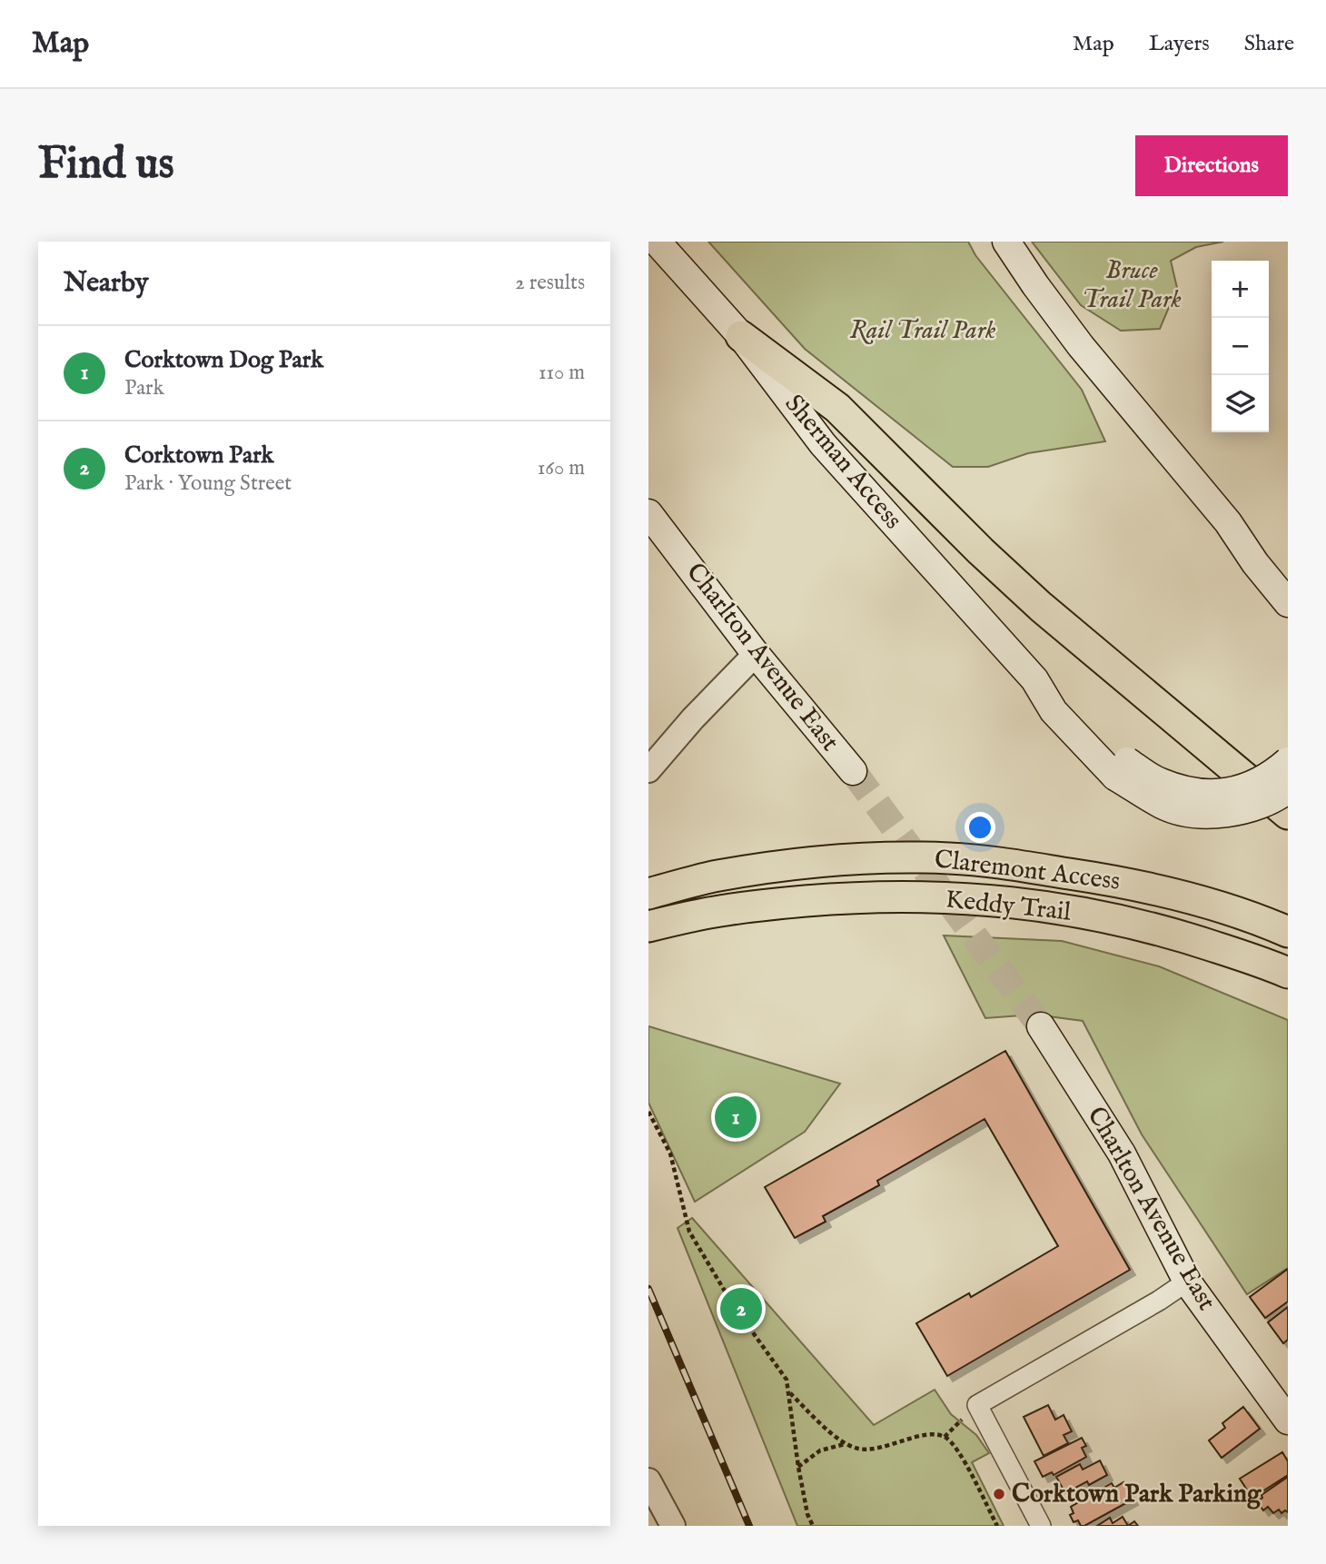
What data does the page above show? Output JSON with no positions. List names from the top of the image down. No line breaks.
{"streets":{"main road":["Sherman Access","Charlton Avenue East","Claremont Access"]},"parks":["Bruce Trail Park","Rail Trail Park"],"places":["Corktown Park Parking"],"page":{"header":"Map","nav":["Map","Layers","Share"],"buttons":"Directions","title":"Find us","heading":["Nearby","2 results"],"map_buttons":["+","−"],"list":[{"mark":"1","name":"Corktown Dog Park","note":"Park","value":"110 m"},{"mark":"2","name":"Corktown Park","note":"Park · Young Street","value":"160 m"}],"pins":["1","2"]}}
